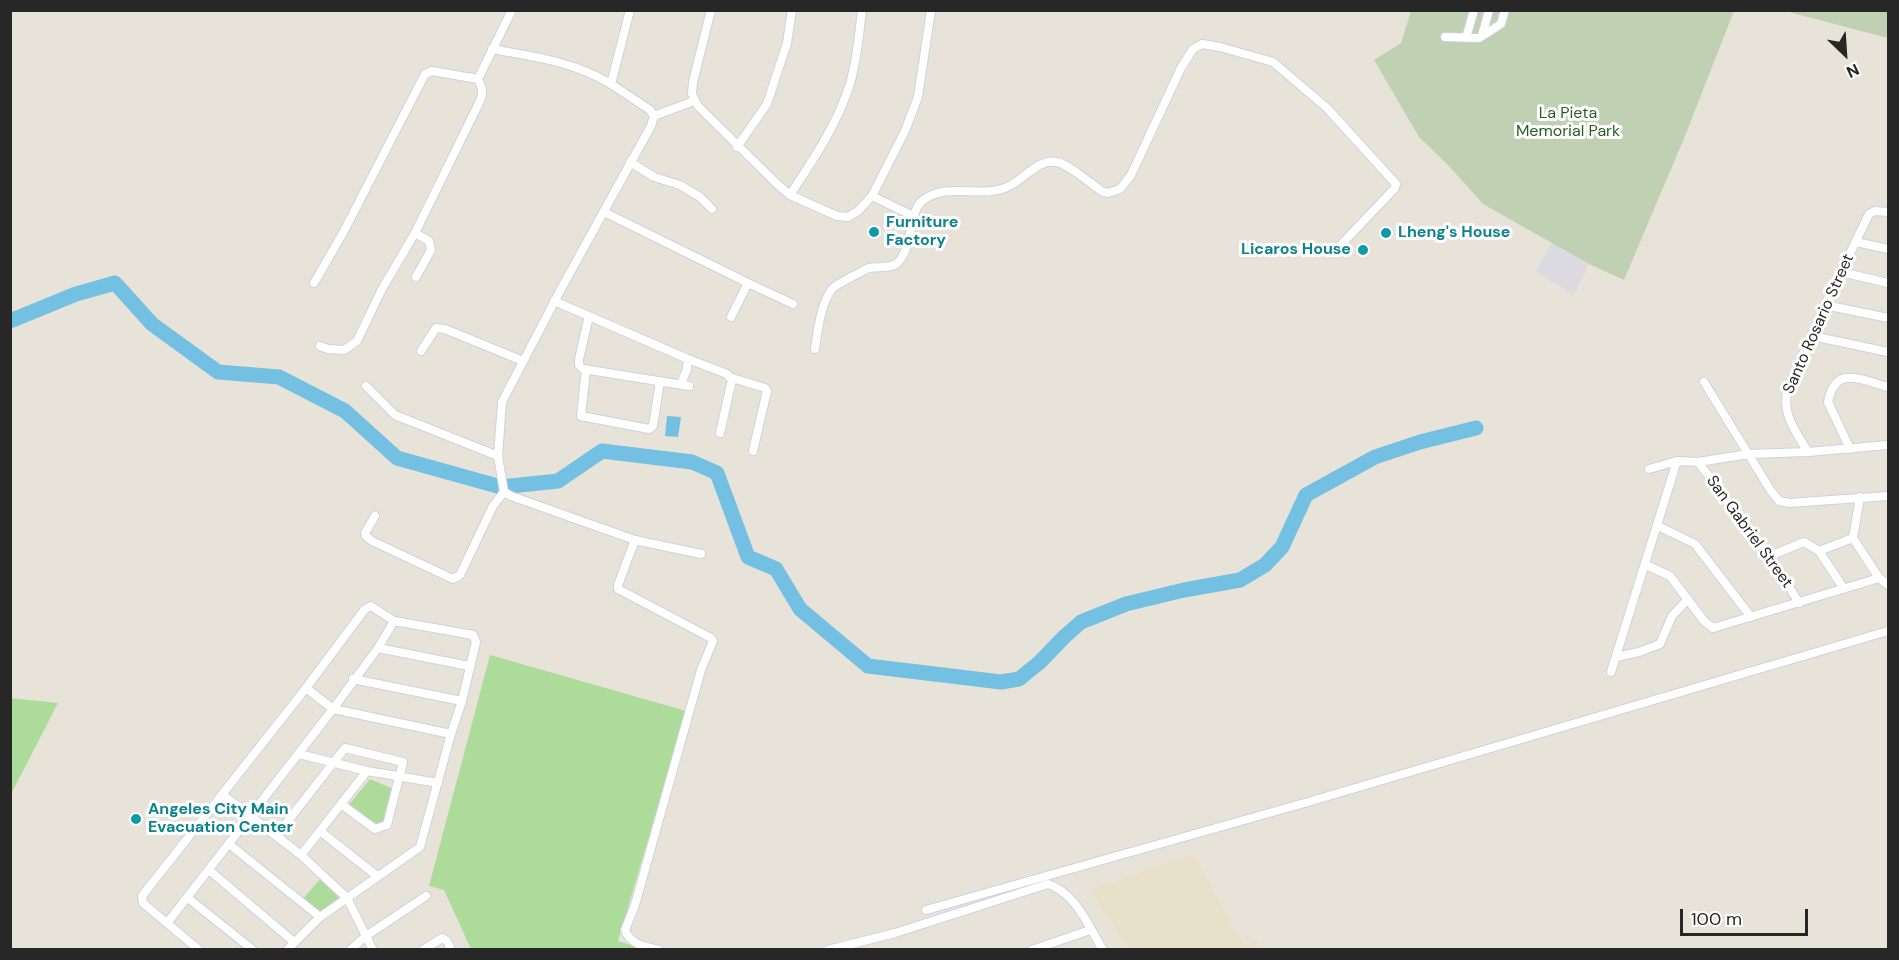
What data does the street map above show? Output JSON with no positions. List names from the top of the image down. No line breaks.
{"streets":{"street":["Santo Rosario Street","San Gabriel Street"]},"parks":["La Pieta Memorial Park"],"places":["Furniture Factory","Lheng's House","Licaros House","Angeles City Main Evacuation Center"],"scale_bar":"100 m","north":"bottom right"}
